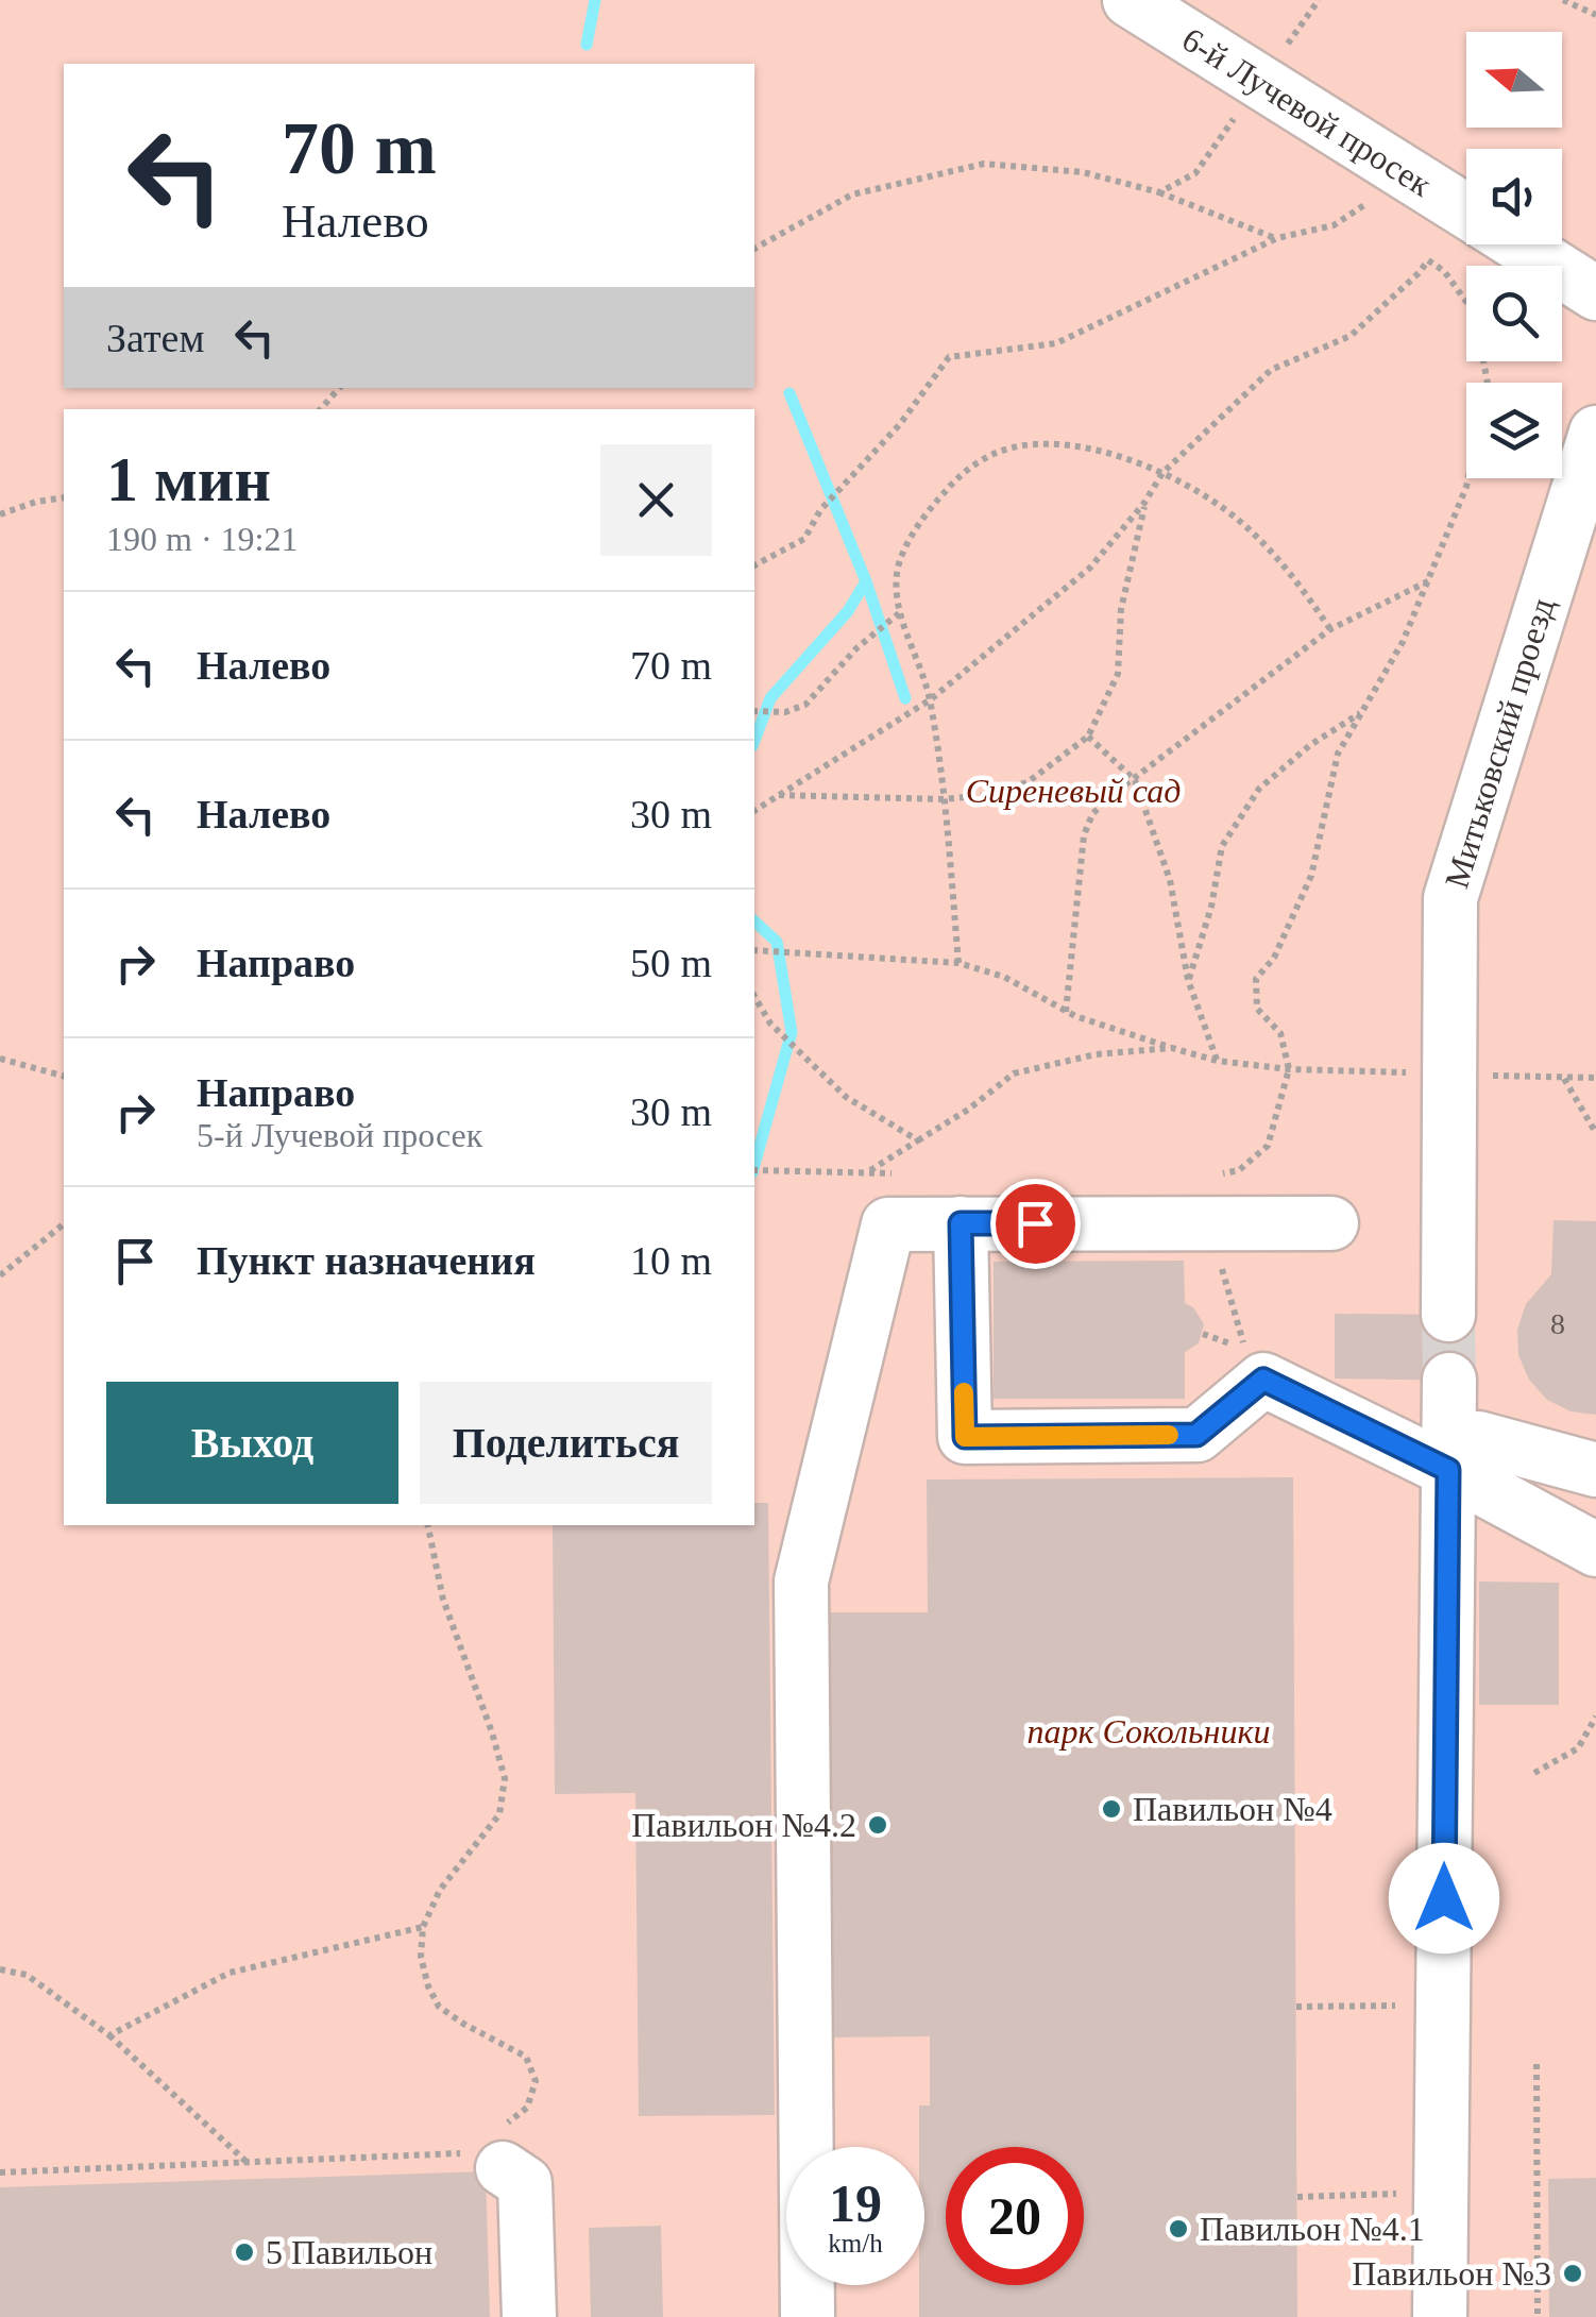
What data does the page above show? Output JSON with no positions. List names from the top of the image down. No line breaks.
{"streets":{"street":["6-й Лучевой просек","Митьковский проезд"]},"parks":["Сиреневый сад","парк Сокольники"],"places":["Павильон №4","Павильон №4.2","Павильон №4.1","5 Павильон","Павильон №3"],"house_numbers":["8"],"north":"left","page":{"turn":["70 m","Налево"],"then":"Затем","heading":["1 мин","190 m · 19:21"],"list":[{"name":"Налево","value":"70 m"},{"name":"Налево","value":"30 m"},{"name":"Направо","value":"50 m"},{"name":"Направо","note":"5-й Лучевой просек","value":"30 m"},{"name":"Пункт назначения","value":"10 m"}],"buttons":["Выход","Поделиться"],"speed":"19 km/h","limit":"20"}}
